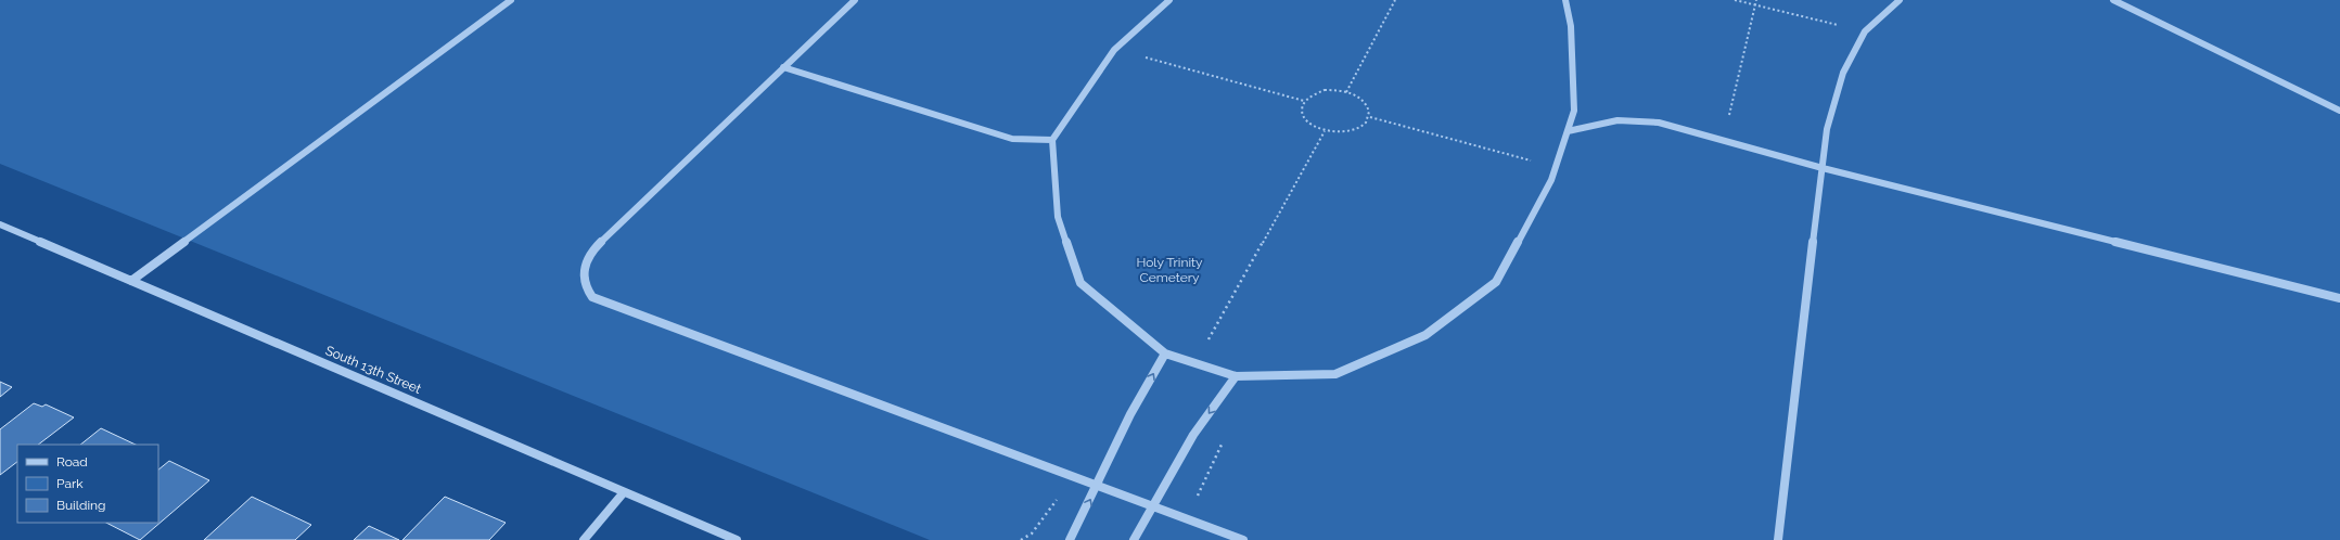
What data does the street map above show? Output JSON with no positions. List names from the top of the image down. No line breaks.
{"streets":{"street":["South 13th Street"]},"parks":["Holy Trinity Cemetery"],"legend":["Road","Park","Building"]}
